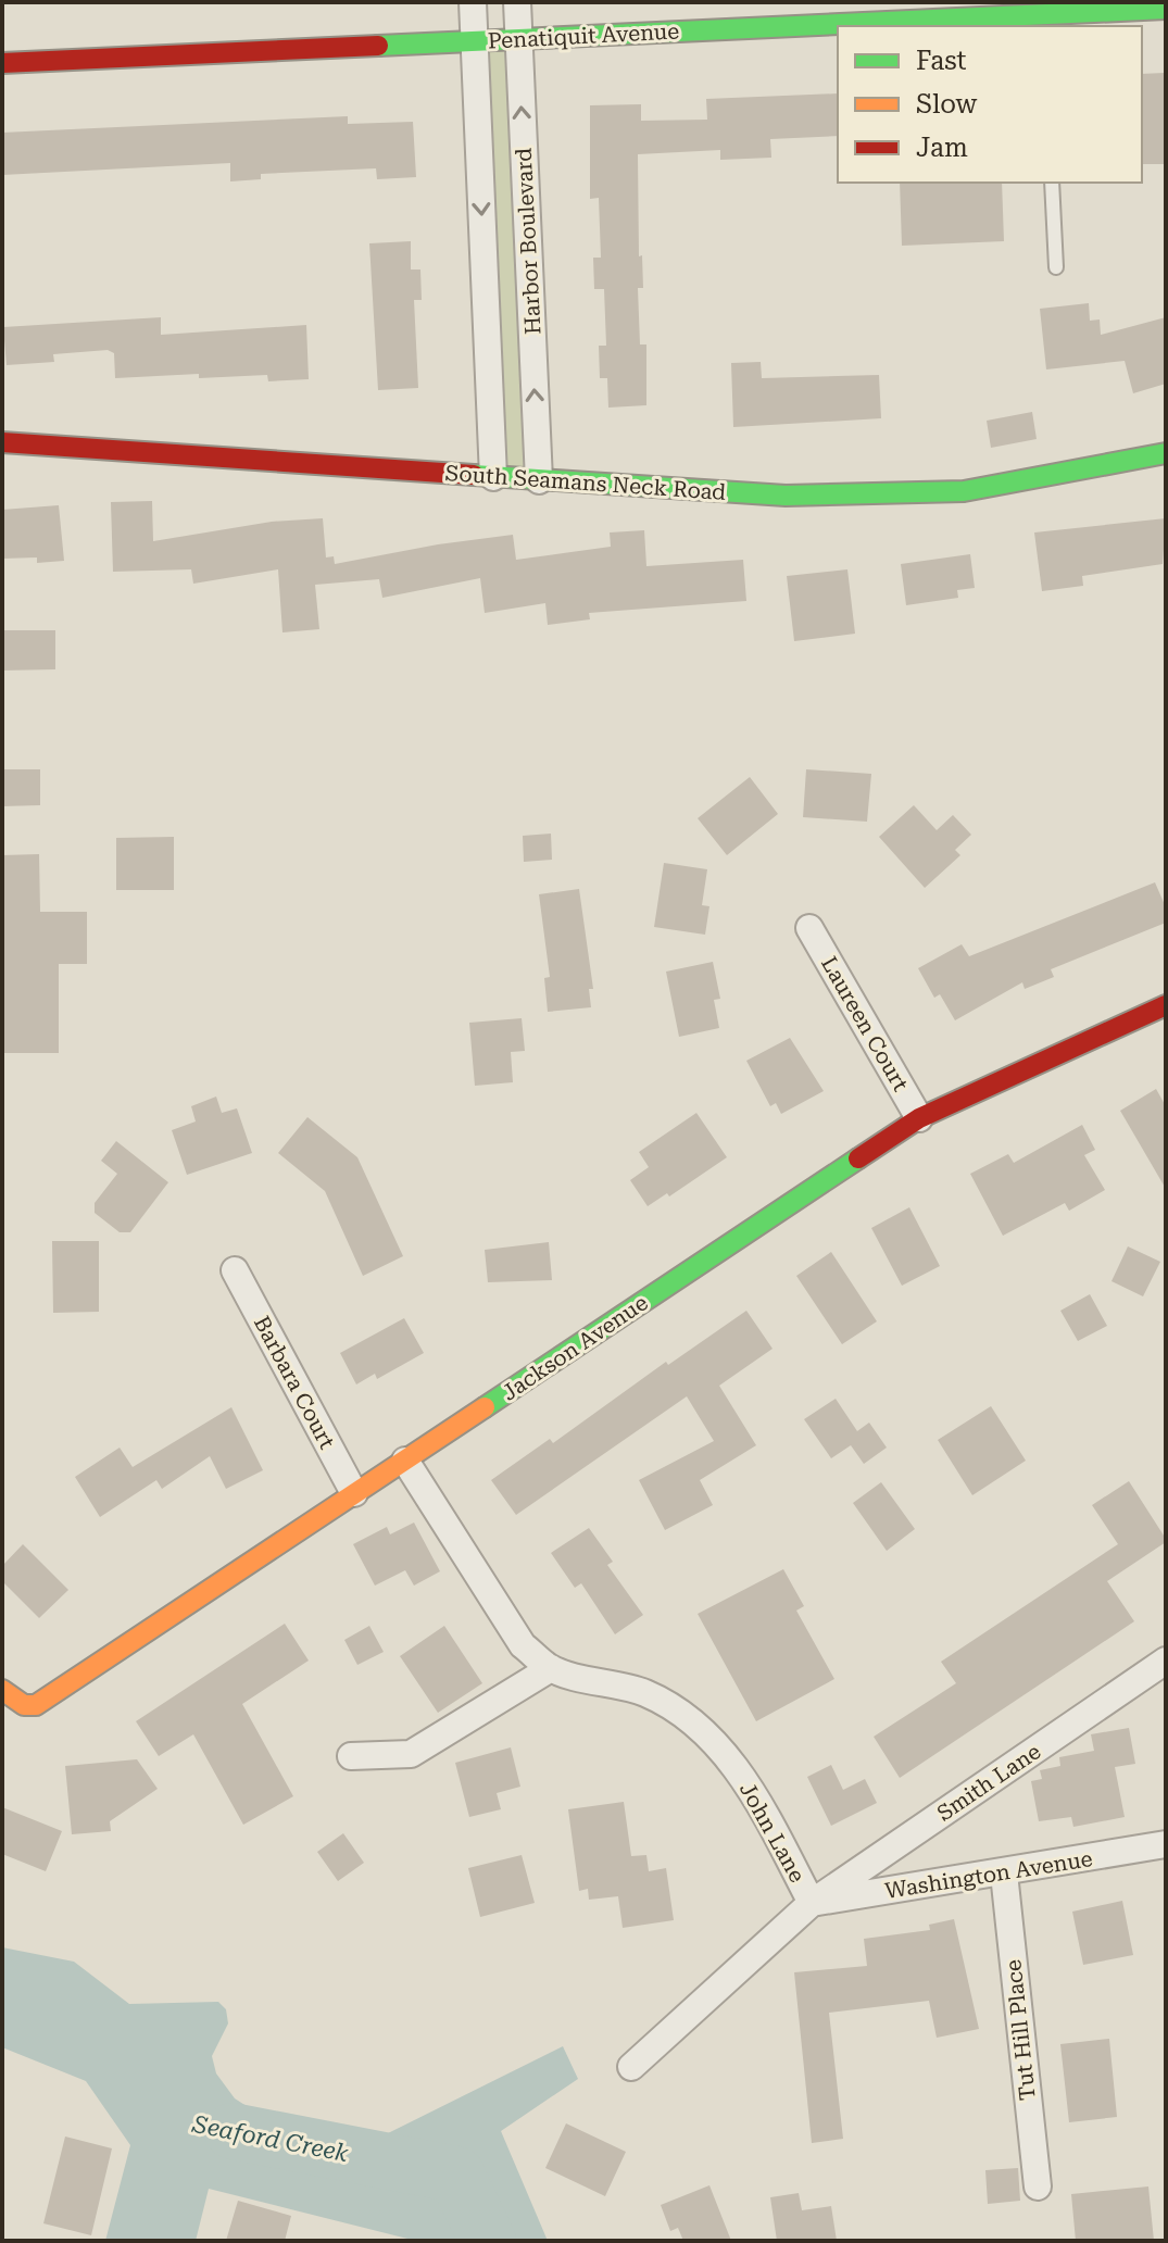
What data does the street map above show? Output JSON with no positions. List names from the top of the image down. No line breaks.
{"streets":{"street":["Penatiquit Avenue","Harbor Boulevard","South Seamans Neck Road","Laureen Court","Jackson Avenue","Barbara Court","Smith Lane","John Lane","Washington Avenue","Tut Hill Place"]},"crossings":[["Penatiquit Avenue","Harbor Boulevard"],["Harbor Boulevard","South Seamans Neck Road"],["Laureen Court","Jackson Avenue"],["Jackson Avenue","Barbara Court"],["Jackson Avenue","John Lane"],["Smith Lane","John Lane"],["Smith Lane","Washington Avenue"],["John Lane","Washington Avenue"],["Washington Avenue","Tut Hill Place"]],"water":["Seaford Creek"],"legend":["Fast","Slow","Jam"]}
